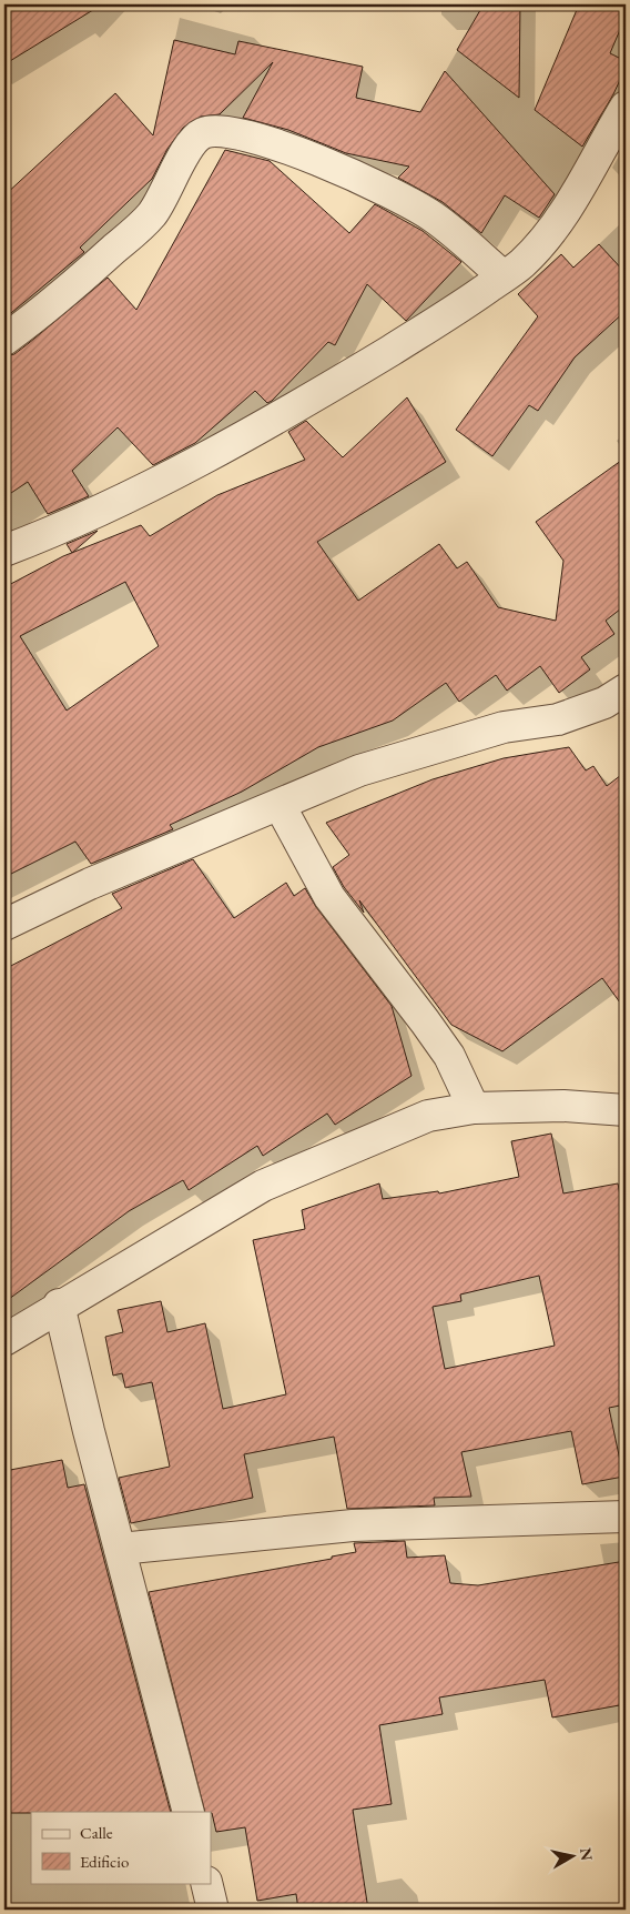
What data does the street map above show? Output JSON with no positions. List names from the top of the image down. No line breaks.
{"legend":["Calle","Edificio"],"north":"right"}
